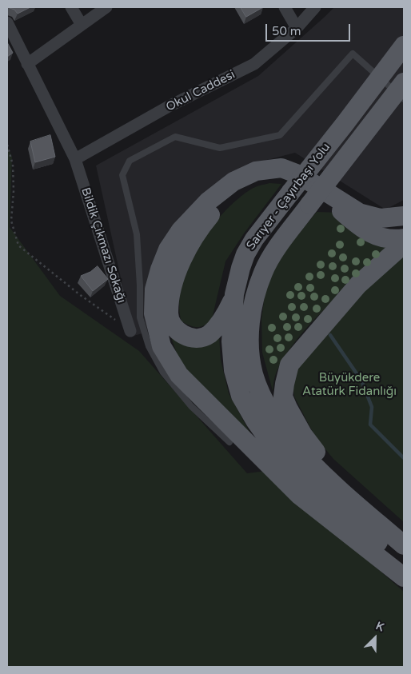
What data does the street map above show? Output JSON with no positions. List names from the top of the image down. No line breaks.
{"streets":{"main road":["Sarıyer - Çayırbaşı Yolu"],"street":["Okul Caddesi","Bildik Çıkmazı Sokağı"]},"crossings":[["Okul Caddesi","Bildik Çıkmazı Sokağı"]],"parks":["Büyükdere Atatürk Fidanlığı"],"scale_bar":"50 m","north":"top right"}
